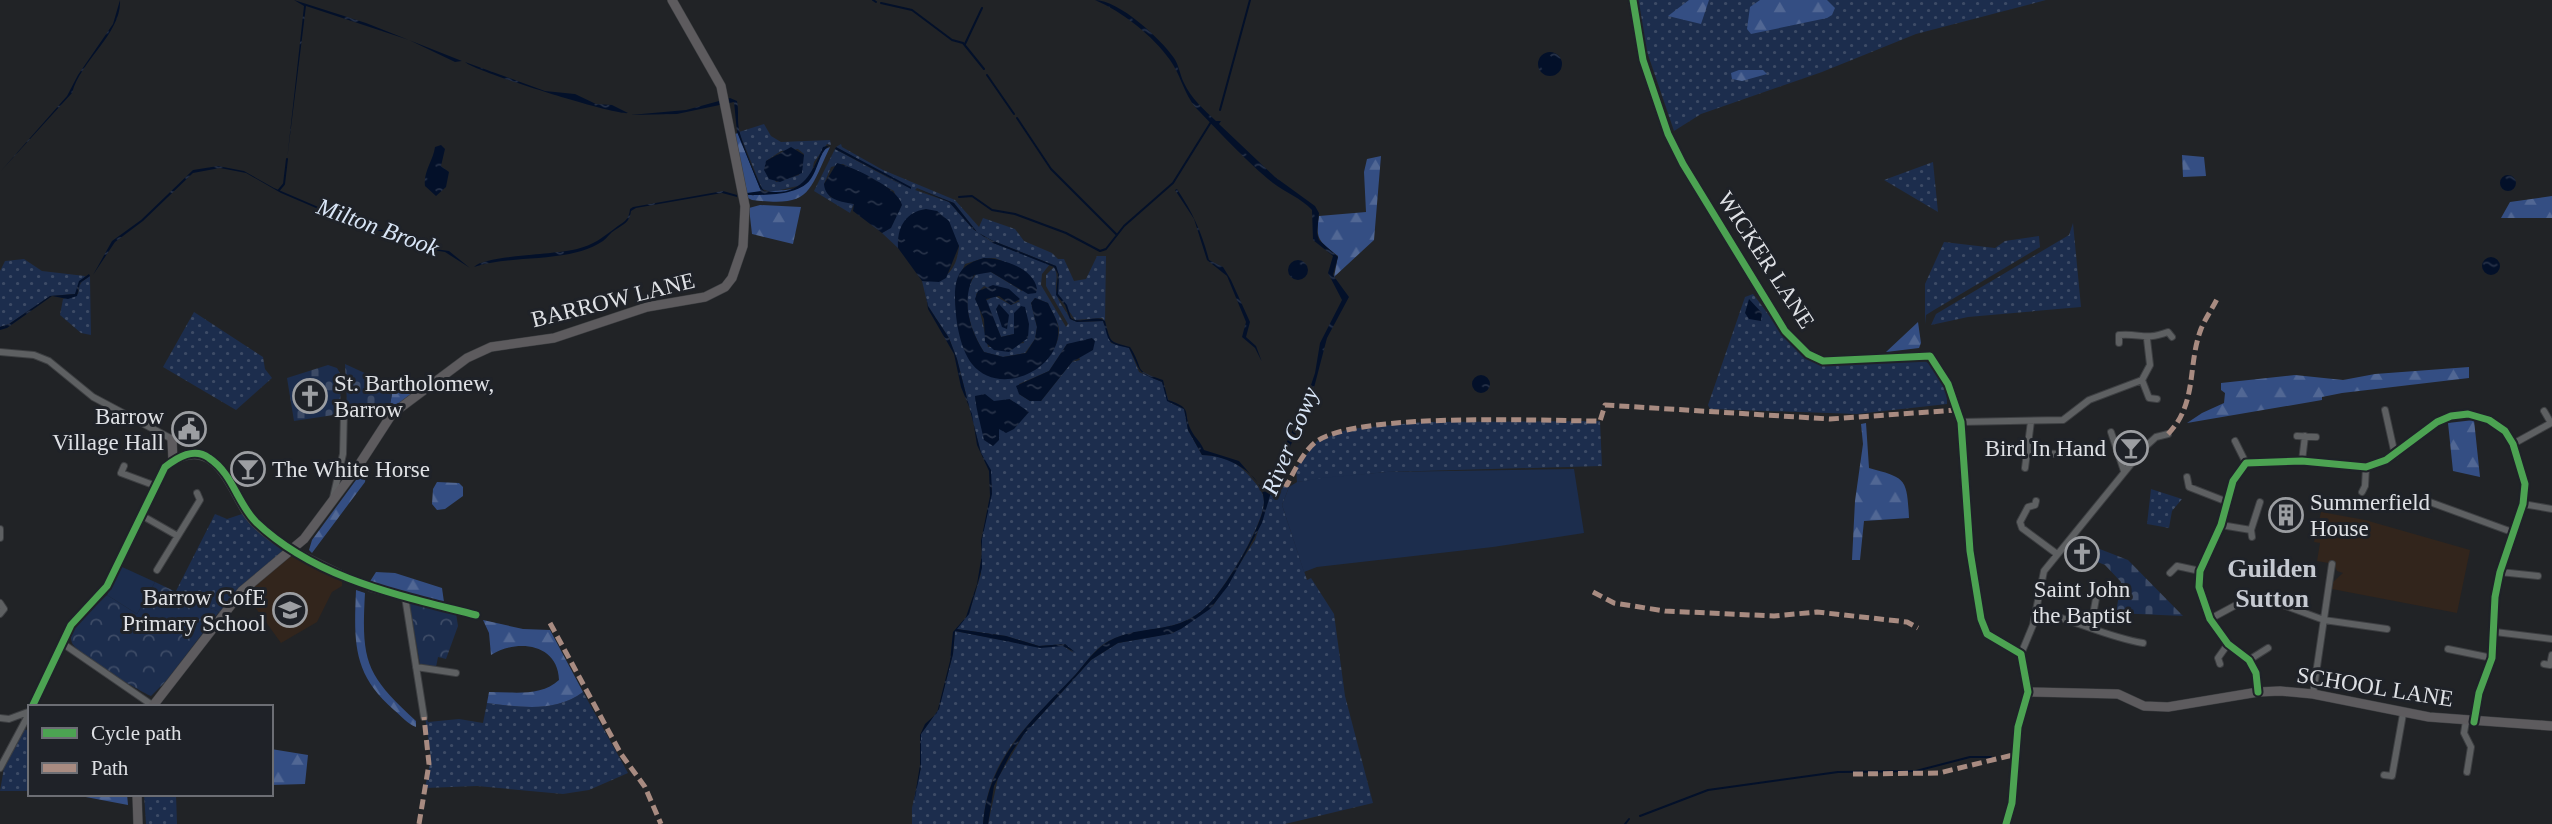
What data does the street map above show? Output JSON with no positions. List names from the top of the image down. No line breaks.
{"streets":{"street":["WICKER LANE","BARROW LANE","SCHOOL LANE"]},"districts":["Guilden Sutton"],"water":["Milton Brook","River Gowy"],"places":{"church":["St. Bartholomew, Barrow","Saint John the Baptist"],"public building":["Barrow Village Hall"],"bar":["Bird In Hand","The White Horse"],"building":["Summerfield House"],"school or university":["Barrow CofE Primary School"]},"legend":["Cycle path","Path"]}
